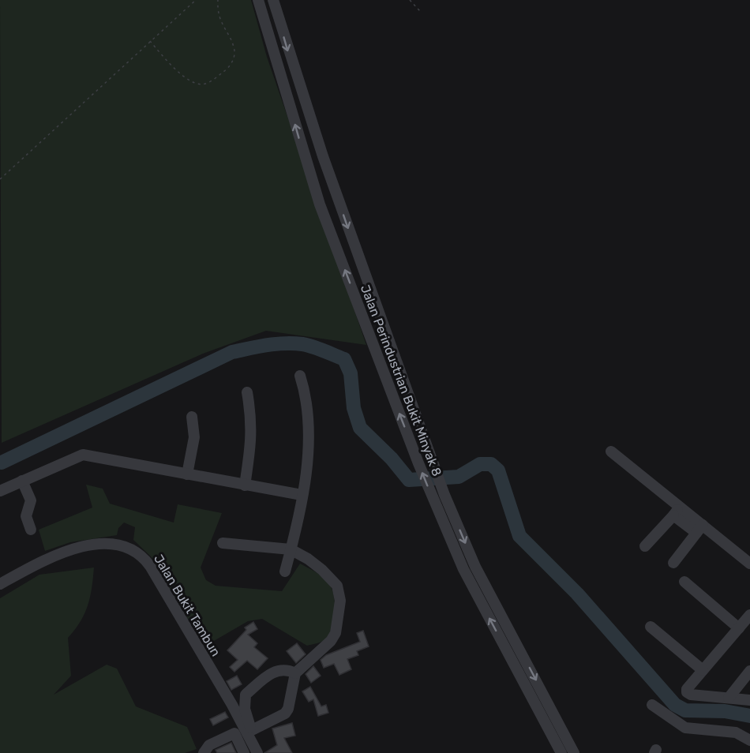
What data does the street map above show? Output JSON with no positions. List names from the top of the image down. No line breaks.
{"streets":{"street":["Jalan Perindustrian Bukit Minyak 8","Jalan Bukit Tambun"]}}
